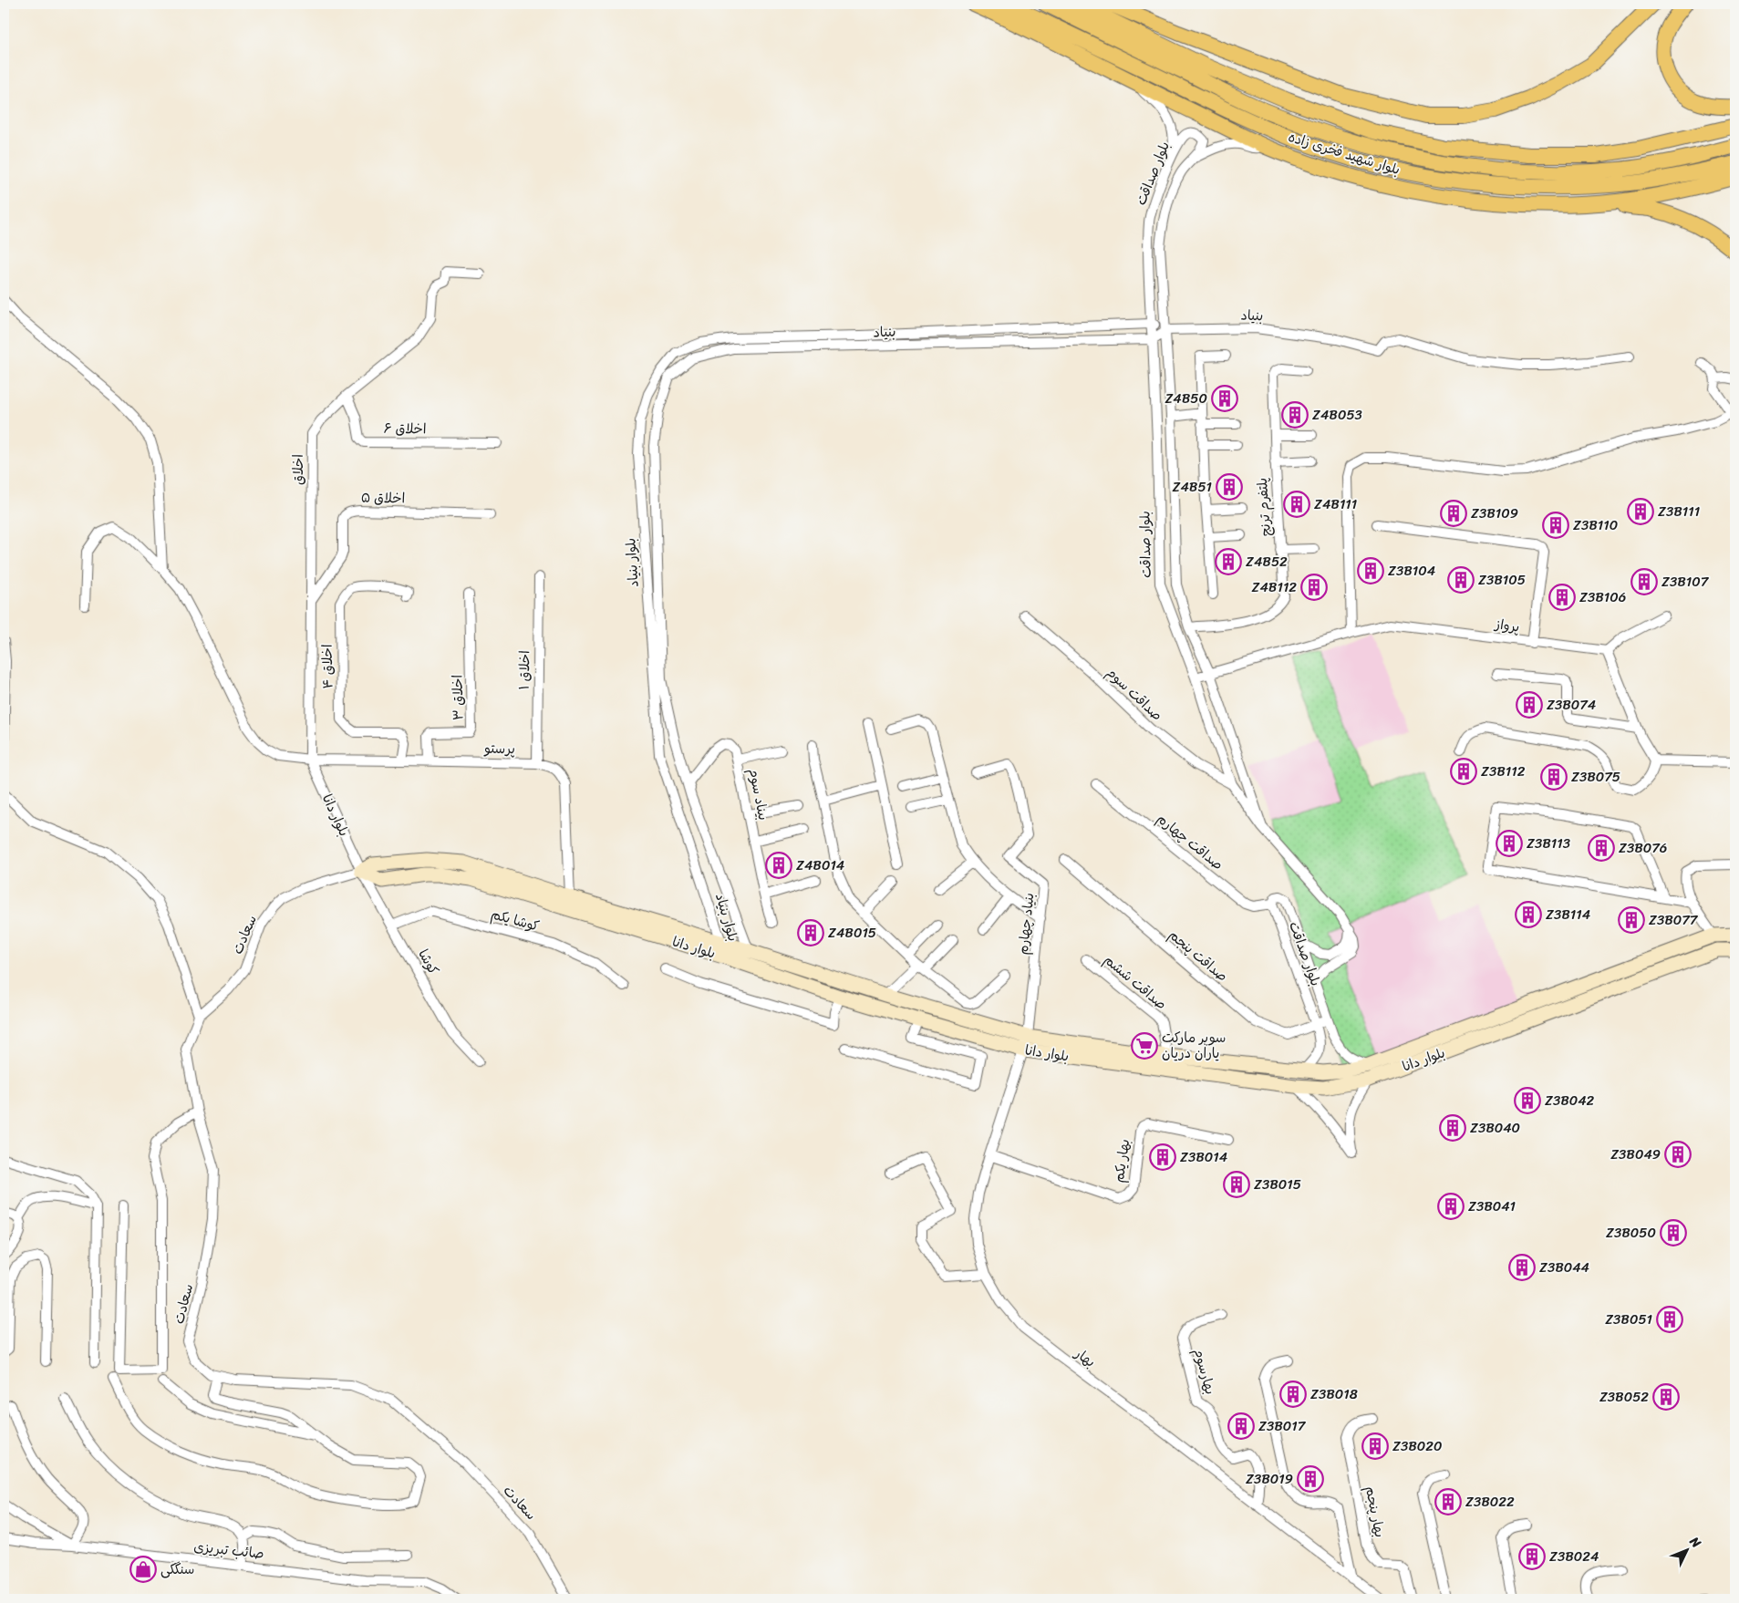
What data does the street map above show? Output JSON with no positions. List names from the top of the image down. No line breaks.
{"streets":{"main road":["بلوار شهید فخری زاده"],"street":["بلوار صداقت","بنیاد","اخلاق ۶","اخلاق","اخلاق ۵","پلتفرم ترنج","بلوار بنیاد","پرواز","اخلاق ۴","اخلاق ۱","صداقت سوم","اخلاق ۳","پرستو","بیناد سوم","بلوار دانا","صداقت چهارم","کوشا یکم","بنیاد چهارم","سعادت","صداقت پنجم","کوشا","صداقت ششم","بهار یکم","بهار","بهارسوم","بهار پنجم","صائب تبریزی"]},"crossings":[["بلوار صداقت","بنیاد"],["بلوار صداقت","پلتفرم ترنج"],["بلوار صداقت","بلوار بنیاد"],["بلوار صداقت","پرواز"],["بلوار صداقت","صداقت سوم"],["بلوار صداقت","بلوار دانا"],["بلوار صداقت","صداقت چهارم"],["بلوار صداقت","صداقت پنجم"],["بنیاد","بلوار بنیاد"],["اخلاق ۶","اخلاق"],["اخلاق","اخلاق ۵"],["اخلاق","پرستو"],["اخلاق","بلوار دانا"],["بلوار بنیاد","بیناد سوم"],["بلوار بنیاد","بلوار دانا"],["اخلاق ۴","پرستو"],["اخلاق ۱","پرستو"],["اخلاق ۳","پرستو"],["پرستو","بلوار دانا"],["بلوار دانا","بنیاد چهارم"],["بلوار دانا","سعادت"],["بلوار دانا","کوشا"],["بلوار دانا","صداقت ششم"],["بلوار دانا","بهار"],["کوشا یکم","کوشا"],["بنیاد چهارم","بهار"],["سعادت","کوشا"],["بهار یکم","بهار"],["بهار","بهارسوم"]],"places":{"building":["Z4B50","Z4B053","Z4B51","Z4B111","Z3B111","Z3B109","Z3B110","Z4B52","Z3B104","Z3B105","Z3B107","Z4B112","Z3B106","Z3B074","Z3B112","Z3B075","Z3B113","Z3B076","Z4B014","Z3B114","Z3B077","Z4B015","Z3B042","Z3B040","Z3B049","Z3B014","Z3B015","Z3B041","Z3B050","Z3B044","Z3B051","Z3B018","Z3B052","Z3B017","Z3B020","Z3B019","Z3B022","Z3B024"],"supermarket":["سوپر مارکت یاران دریان"],"shop":["سنگکی"]},"north":"top right"}
